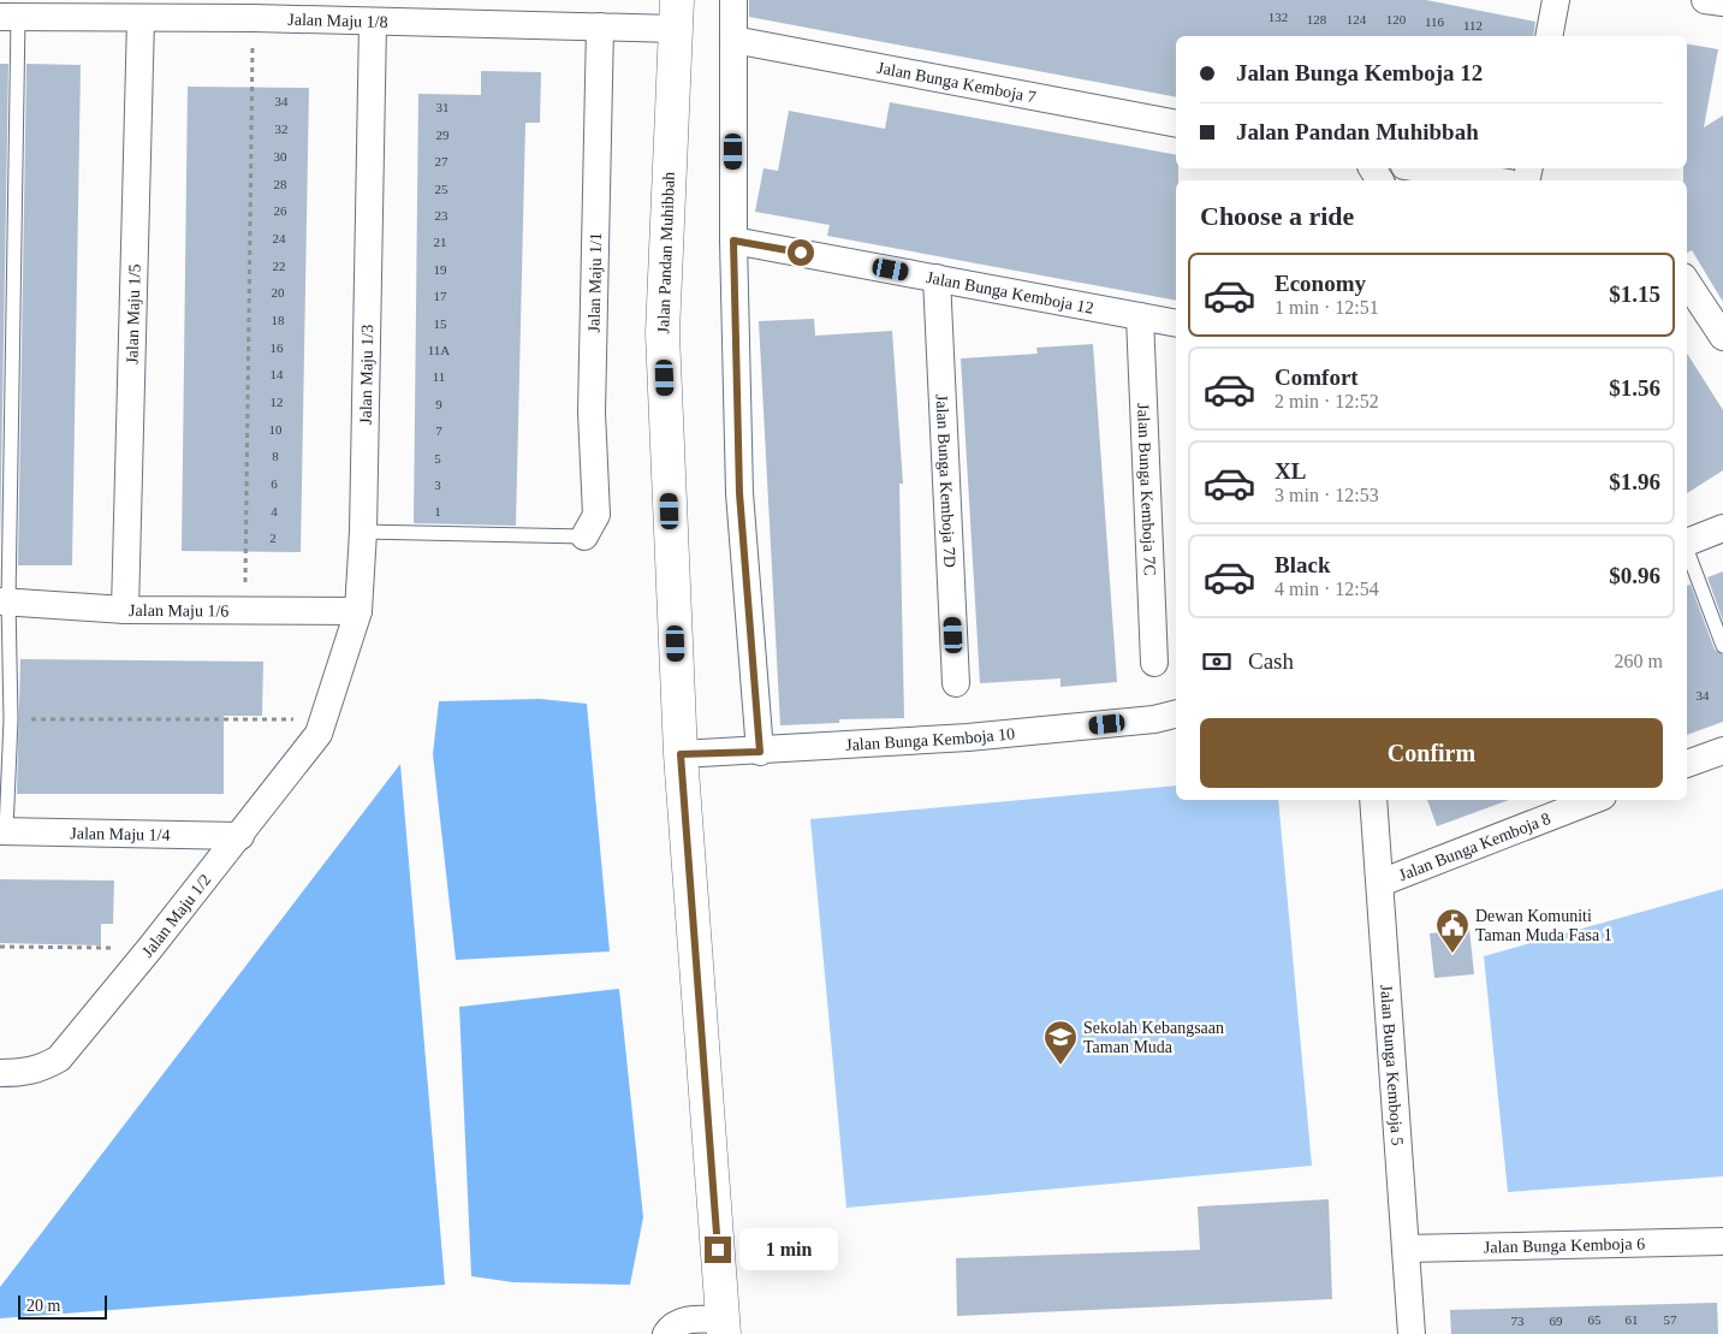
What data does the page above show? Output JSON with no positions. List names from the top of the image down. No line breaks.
{"streets":{"street":["Jalan Maju 1/8","Jalan Bunga Kemboja 7","Jalan Pandan Muhibbah","Jalan Maju 1/1","Jalan Bunga Kemboja 12","Jalan Maju 1/5","Jalan Maju 1/3","Jalan Bunga Kemboja 7D","Jalan Bunga Kemboja 7C","Jalan Maju 1/6","Jalan Bunga Kemboja 10","Jalan Maju 1/4","Jalan Bunga Kemboja 8","Jalan Maju 1/2","Jalan Bunga Kemboja 5","Jalan Bunga Kemboja 6"]},"crossings":[["Jalan Maju 1/8","Jalan Pandan Muhibbah"],["Jalan Maju 1/8","Jalan Maju 1/1"],["Jalan Maju 1/8","Jalan Maju 1/5"],["Jalan Maju 1/8","Jalan Maju 1/3"],["Jalan Pandan Muhibbah","Jalan Bunga Kemboja 10"],["Jalan Bunga Kemboja 12","Jalan Bunga Kemboja 7D"],["Jalan Bunga Kemboja 12","Jalan Bunga Kemboja 7C"],["Jalan Maju 1/5","Jalan Maju 1/6"],["Jalan Maju 1/3","Jalan Maju 1/6"],["Jalan Maju 1/3","Jalan Maju 1/2"],["Jalan Maju 1/4","Jalan Maju 1/2"],["Jalan Bunga Kemboja 8","Jalan Bunga Kemboja 5"],["Jalan Bunga Kemboja 5","Jalan Bunga Kemboja 6"]],"places":{"public building":["Dewan Komuniti Taman Muda Fasa 1"],"school or university":["Sekolah Kebangsaan Taman Muda"]},"house_numbers":["132","128","124","120","116","112","34","31","32","29","30","27","28","25","26","23","24","21","22","19","20","17","18","15","16","11A","14","11","12","9","10","7","8","5","6","3","4","1","2","34","65","61","57","73","69"],"scale_bar":"20 m","page":{"banner":["Jalan Bunga Kemboja 12","Jalan Pandan Muhibbah"],"heading":"Choose a ride","list":[{"name":"Economy","note":"1 min · 12:51","value":"$1.15"},{"name":"Comfort","note":"2 min · 12:52","value":"$1.56"},{"name":"XL","note":"3 min · 12:53","value":"$1.96"},{"name":"Black","note":"4 min · 12:54","value":"$0.96"}],"pay":["Cash","260 m"],"buttons":"Confirm","bubble":"1 min","scale":"20 m"}}
